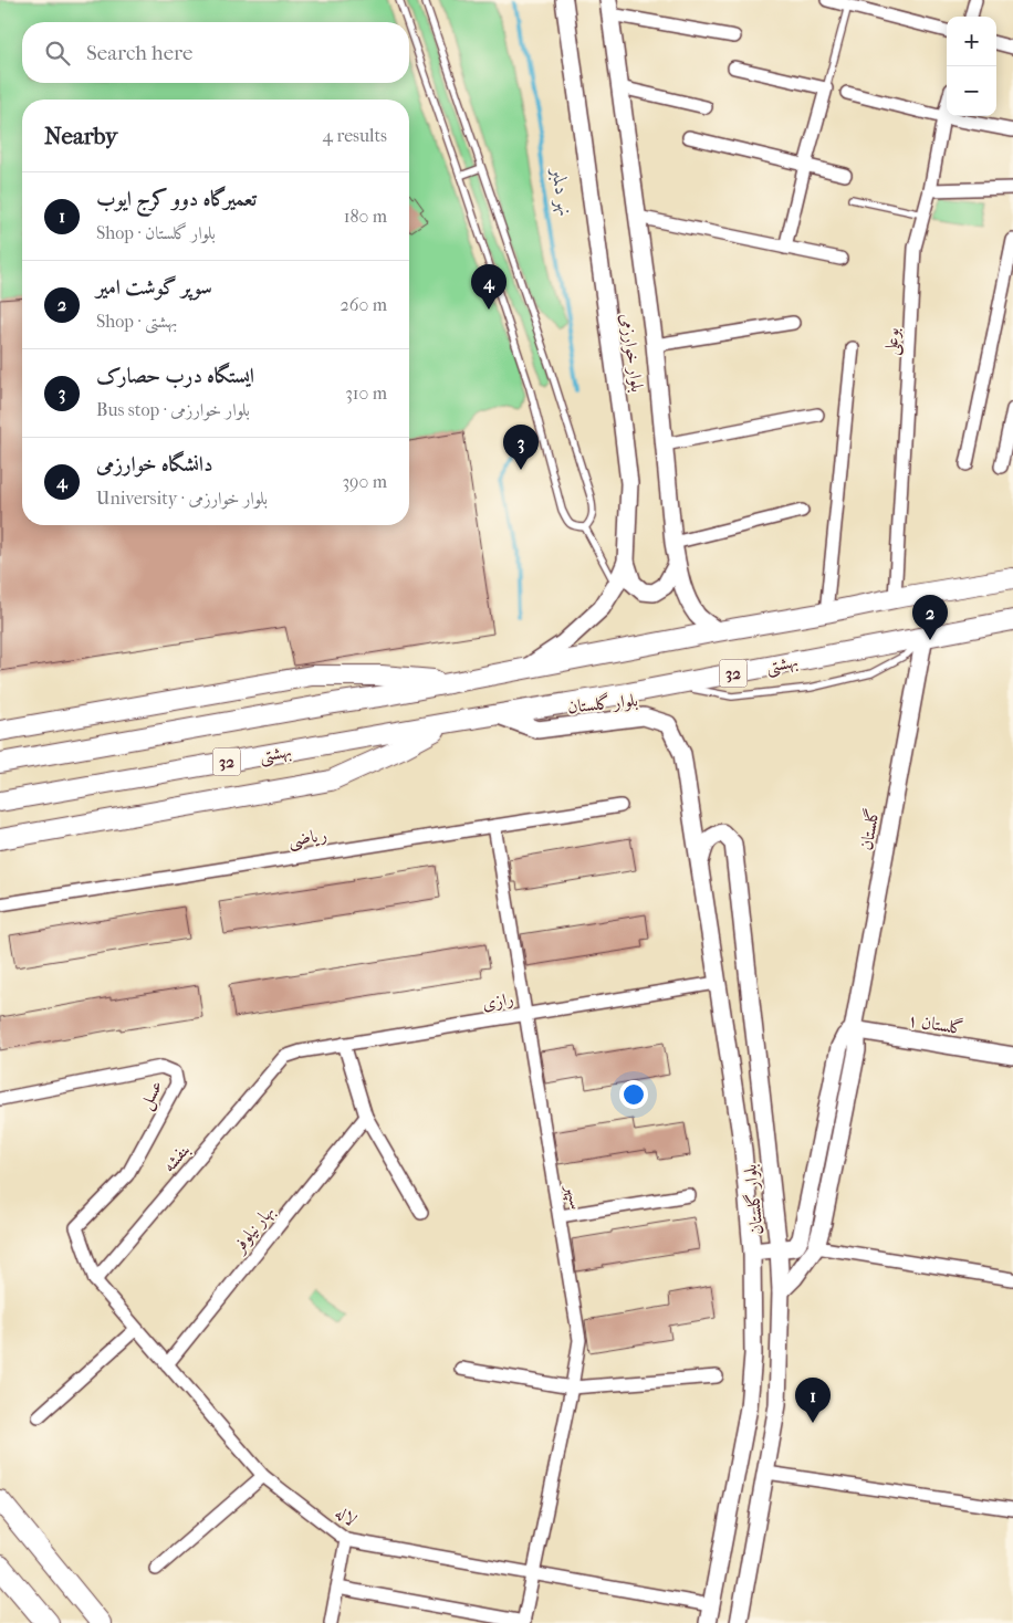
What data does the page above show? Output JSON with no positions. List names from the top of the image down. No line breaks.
{"streets":{"main road":["بهشتی","32","بهشتى"],"street":["بوعلی","بلوار خوارزمی","بلوار گلستان","گلستان","ریاضی","رازی","گلستان ۱","عسل","بنفشه","سپهر","بهار نیلوفر","لاله"]},"crossings":[["بوعلی","32"],["بلوار خوارزمی","32"],["بهشتی","بلوار گلستان"],["بهشتی","بهشتى"],["بهشتی","گلستان"],["بلوار گلستان","گلستان"],["بلوار گلستان","رازی"],["بلوار گلستان","لاله"],["گلستان","گلستان ۱"],["ریاضی","سپهر"],["رازی","بنفشه"],["رازی","سپهر"],["عسل","بنفشه"],["عسل","لاله"],["بنفشه","لاله"],["سپهر","لاله"],["بهار نیلوفر","لاله"]],"water":["نهر دلمبر"],"page":{"map_buttons":["+","−"],"search":"Search here","heading":["Nearby","4 results"],"list":[{"mark":"1","name":"تعمیرگاه دوو کرج ایوب","note":"Shop · بلوار گلستان","value":"180 m"},{"mark":"2","name":"سوپر گوشت امیر","note":"Shop · بهشتی","value":"260 m"},{"mark":"3","name":"ایستگاه درب حصارک","note":"Bus stop · بلوار خوارزمی","value":"310 m"},{"mark":"4","name":"دانشگاه خوارزمی","note":"University · بلوار خوارزمی","value":"390 m"}],"pins":["4","3","2","1"]}}
